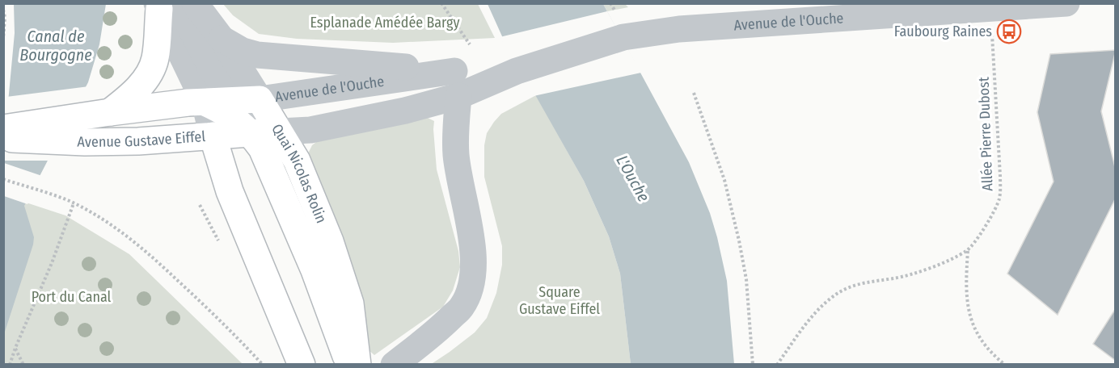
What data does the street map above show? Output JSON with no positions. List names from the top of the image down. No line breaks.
{"streets":{"main road":["Avenue de l'Ouche","Avenue Gustave Eiffel","Quai Nicolas Rolin"],"path":["Allée Pierre Dubost"]},"crossings":[["Avenue de l'Ouche","Allée Pierre Dubost"],["Avenue de l'Ouche","Avenue Gustave Eiffel"],["Avenue de l'Ouche","Quai Nicolas Rolin"],["Avenue Gustave Eiffel","Quai Nicolas Rolin"]],"water":["Canal de Bourgogne","L'Ouche"],"parks":["Esplanade Amédée Bargy","Square Gustave Eiffel","Port du Canal"],"places":{"bus stop":["Faubourg Raines"]}}
